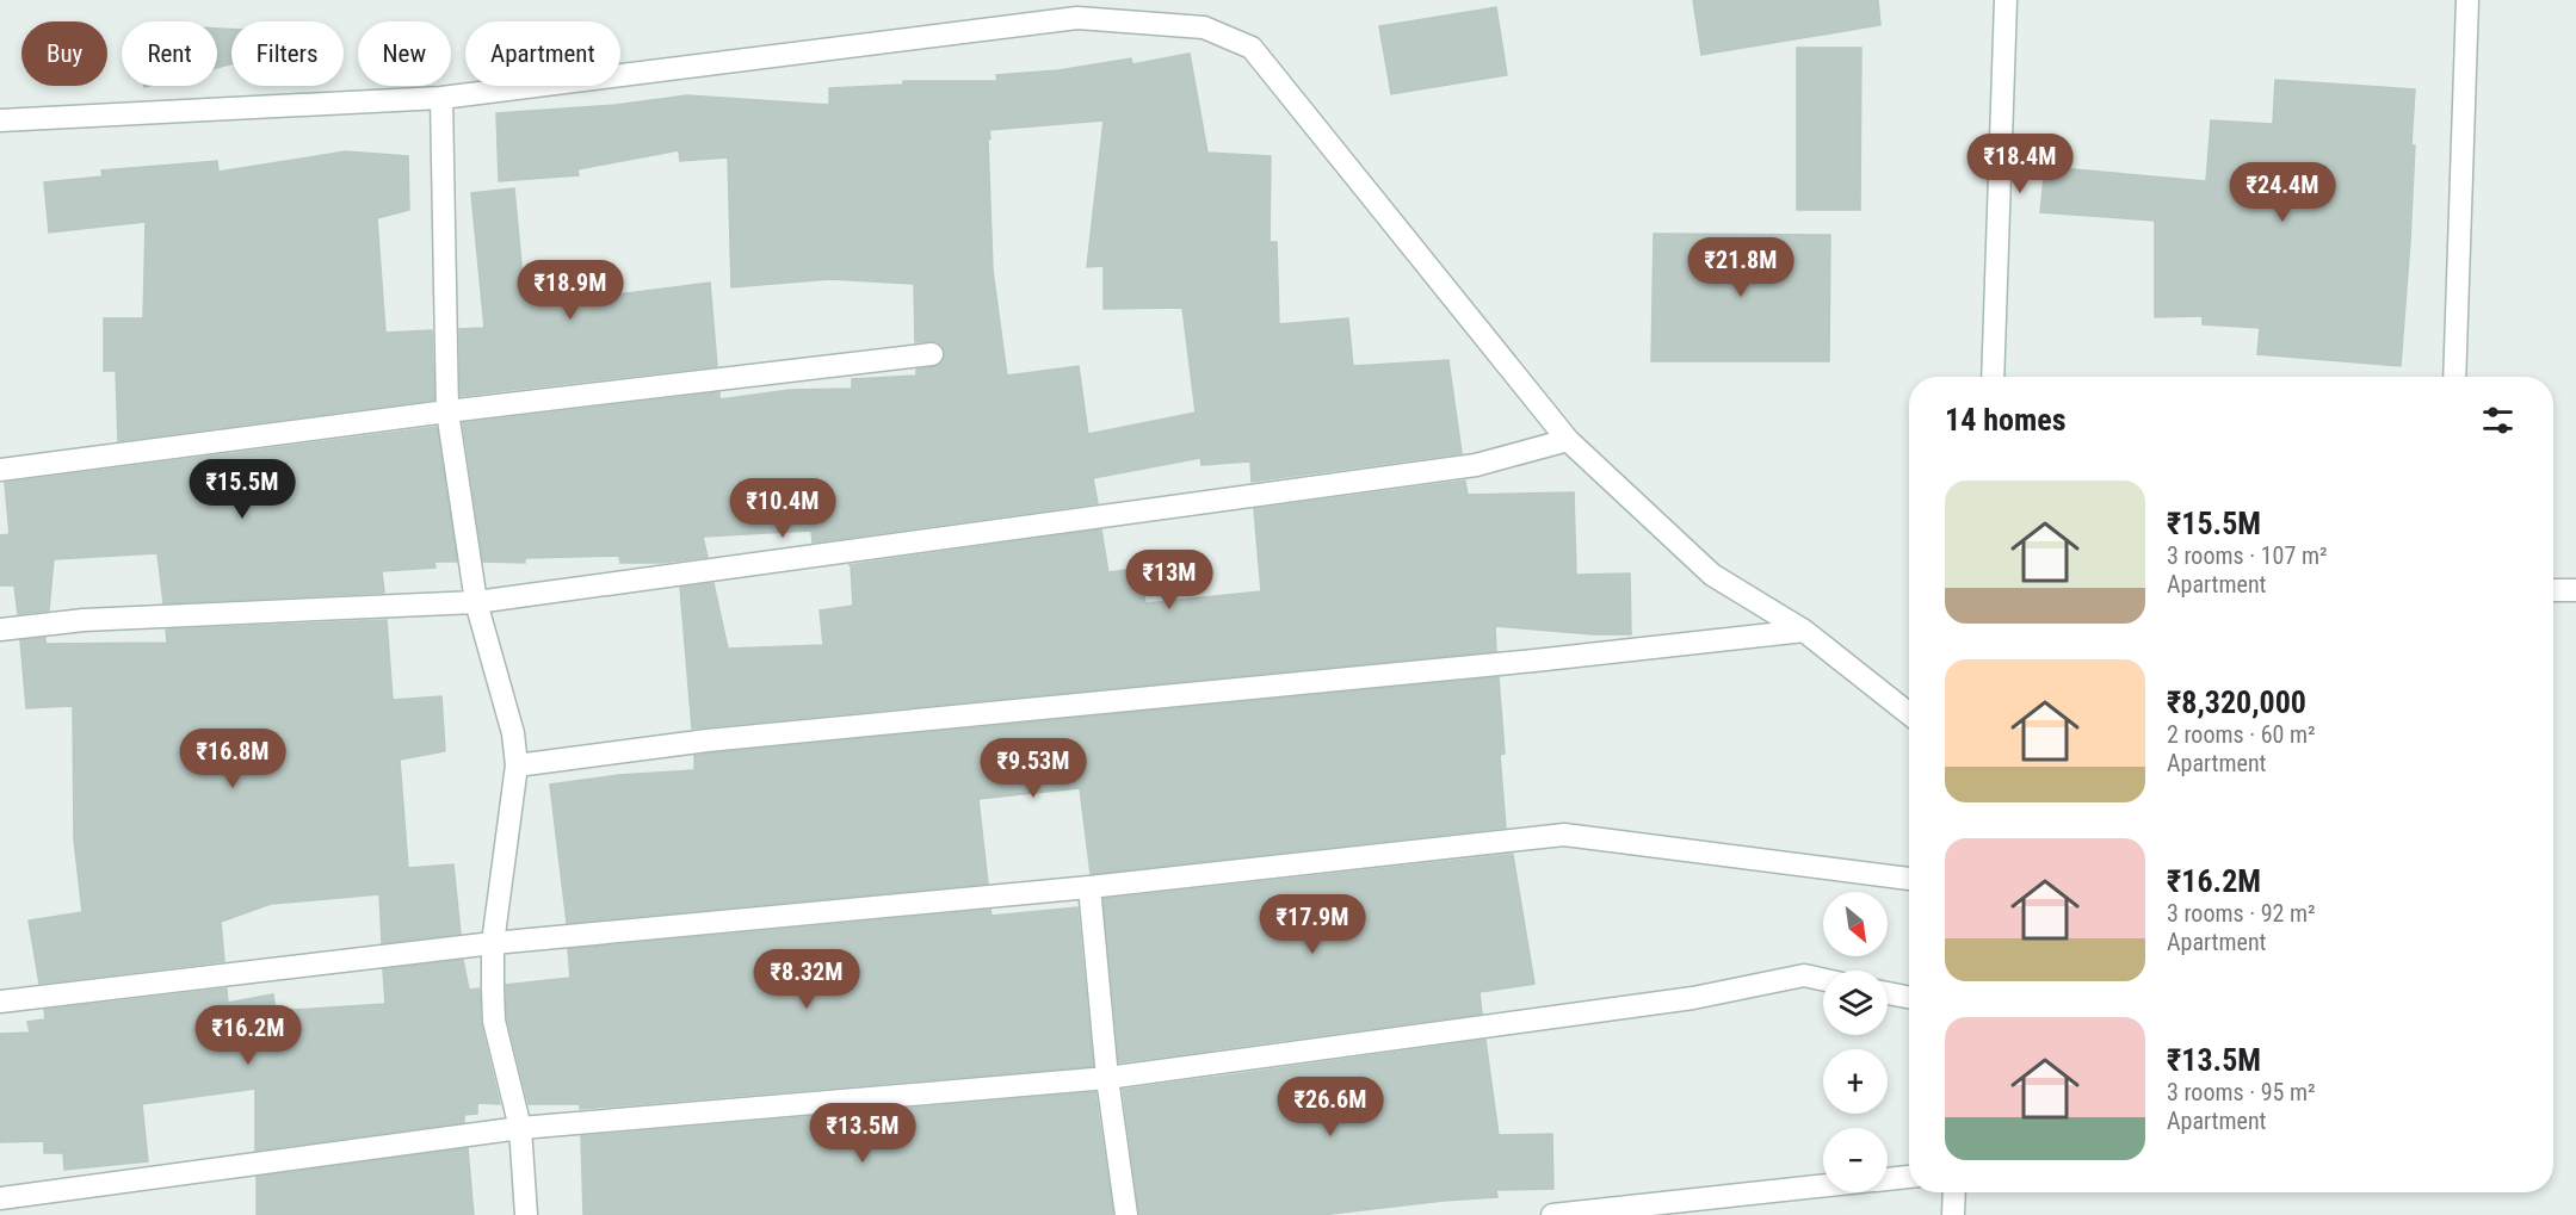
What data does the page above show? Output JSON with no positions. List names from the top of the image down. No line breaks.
{"north":"bottom right","page":{"chip":["Buy","Rent","Filters","New","Apartment"],"price":["₹18.4M","₹24.4M","₹21.8M","₹18.9M","₹15.5M","₹10.4M","₹13M","₹16.8M","₹9.53M","₹17.9M","₹8.32M","₹16.2M","₹26.6M","₹13.5M"],"heading":"14 homes","list":[{"name":"₹15.5M","note":"3 rooms · 107 m² · Apartment"},{"name":"₹8,320,000","note":"2 rooms · 60 m² · Apartment"},{"name":"₹16.2M","note":"3 rooms · 92 m² · Apartment"},{"name":"₹13.5M","note":"3 rooms · 95 m² · Apartment"}],"map_buttons":["+","−"]}}
